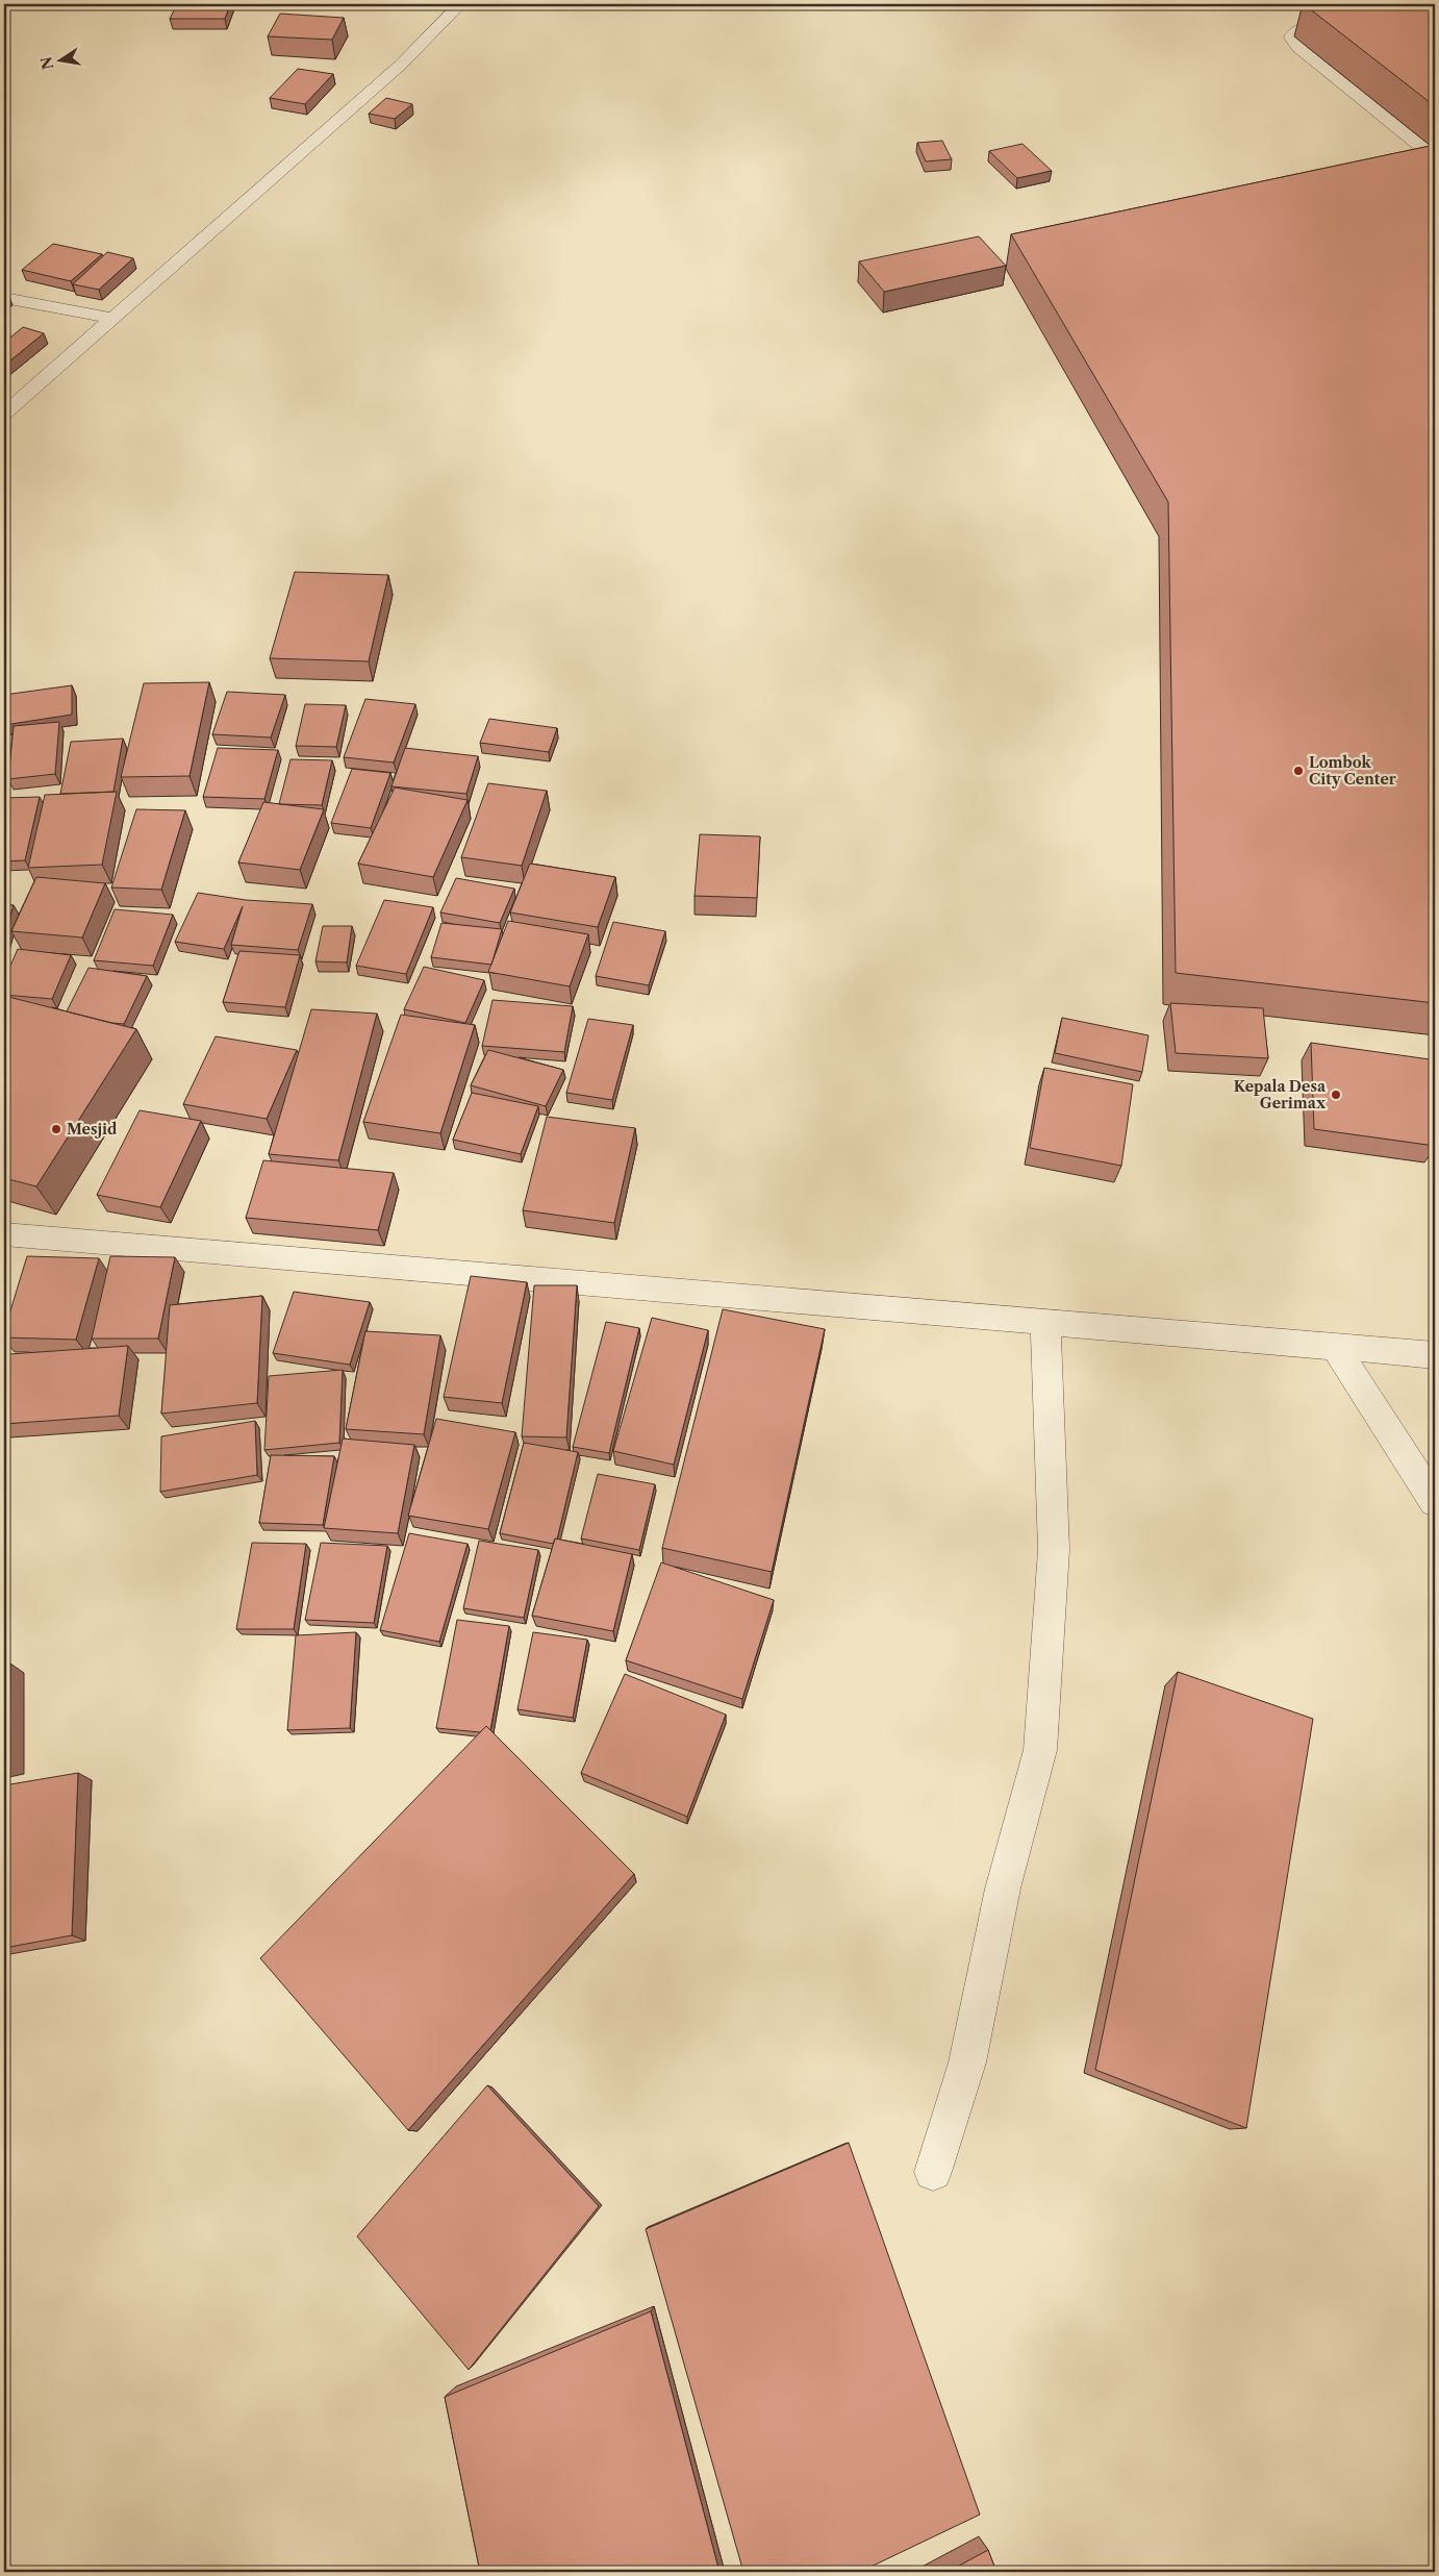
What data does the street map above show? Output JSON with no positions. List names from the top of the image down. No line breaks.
{"places":["Lombok City Center","Kepala Desa Gerimax","Mesjid"],"north":"left"}
